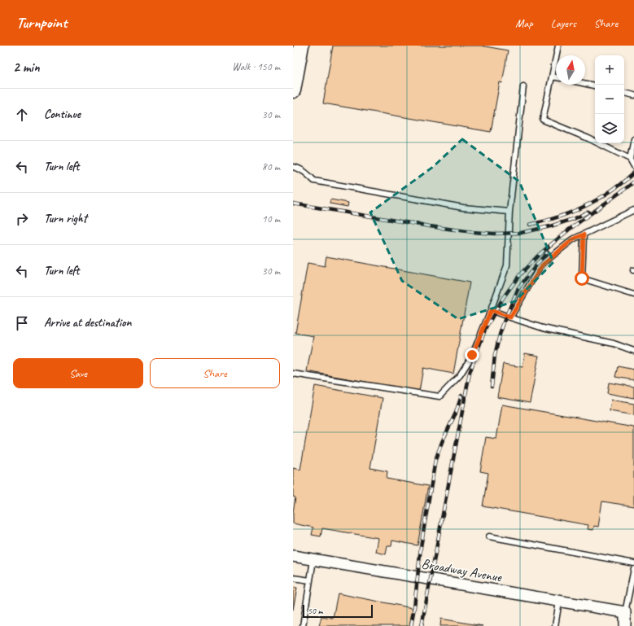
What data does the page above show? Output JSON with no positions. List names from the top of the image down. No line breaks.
{"streets":{"street":["Broadway Avenue"]},"scale_bar":"50 m","north":"top","page":{"header":"Turnpoint","nav":["Map","Layers","Share"],"heading":["2 min","Walk · 150 m"],"map_buttons":["+","−"],"list":[["Continue","30 m"],["Turn left","80 m"],["Turn right","10 m"],["Turn left","30 m"],"Arrive at destination"],"buttons":["Save","Share"],"scale":"50 m"}}
